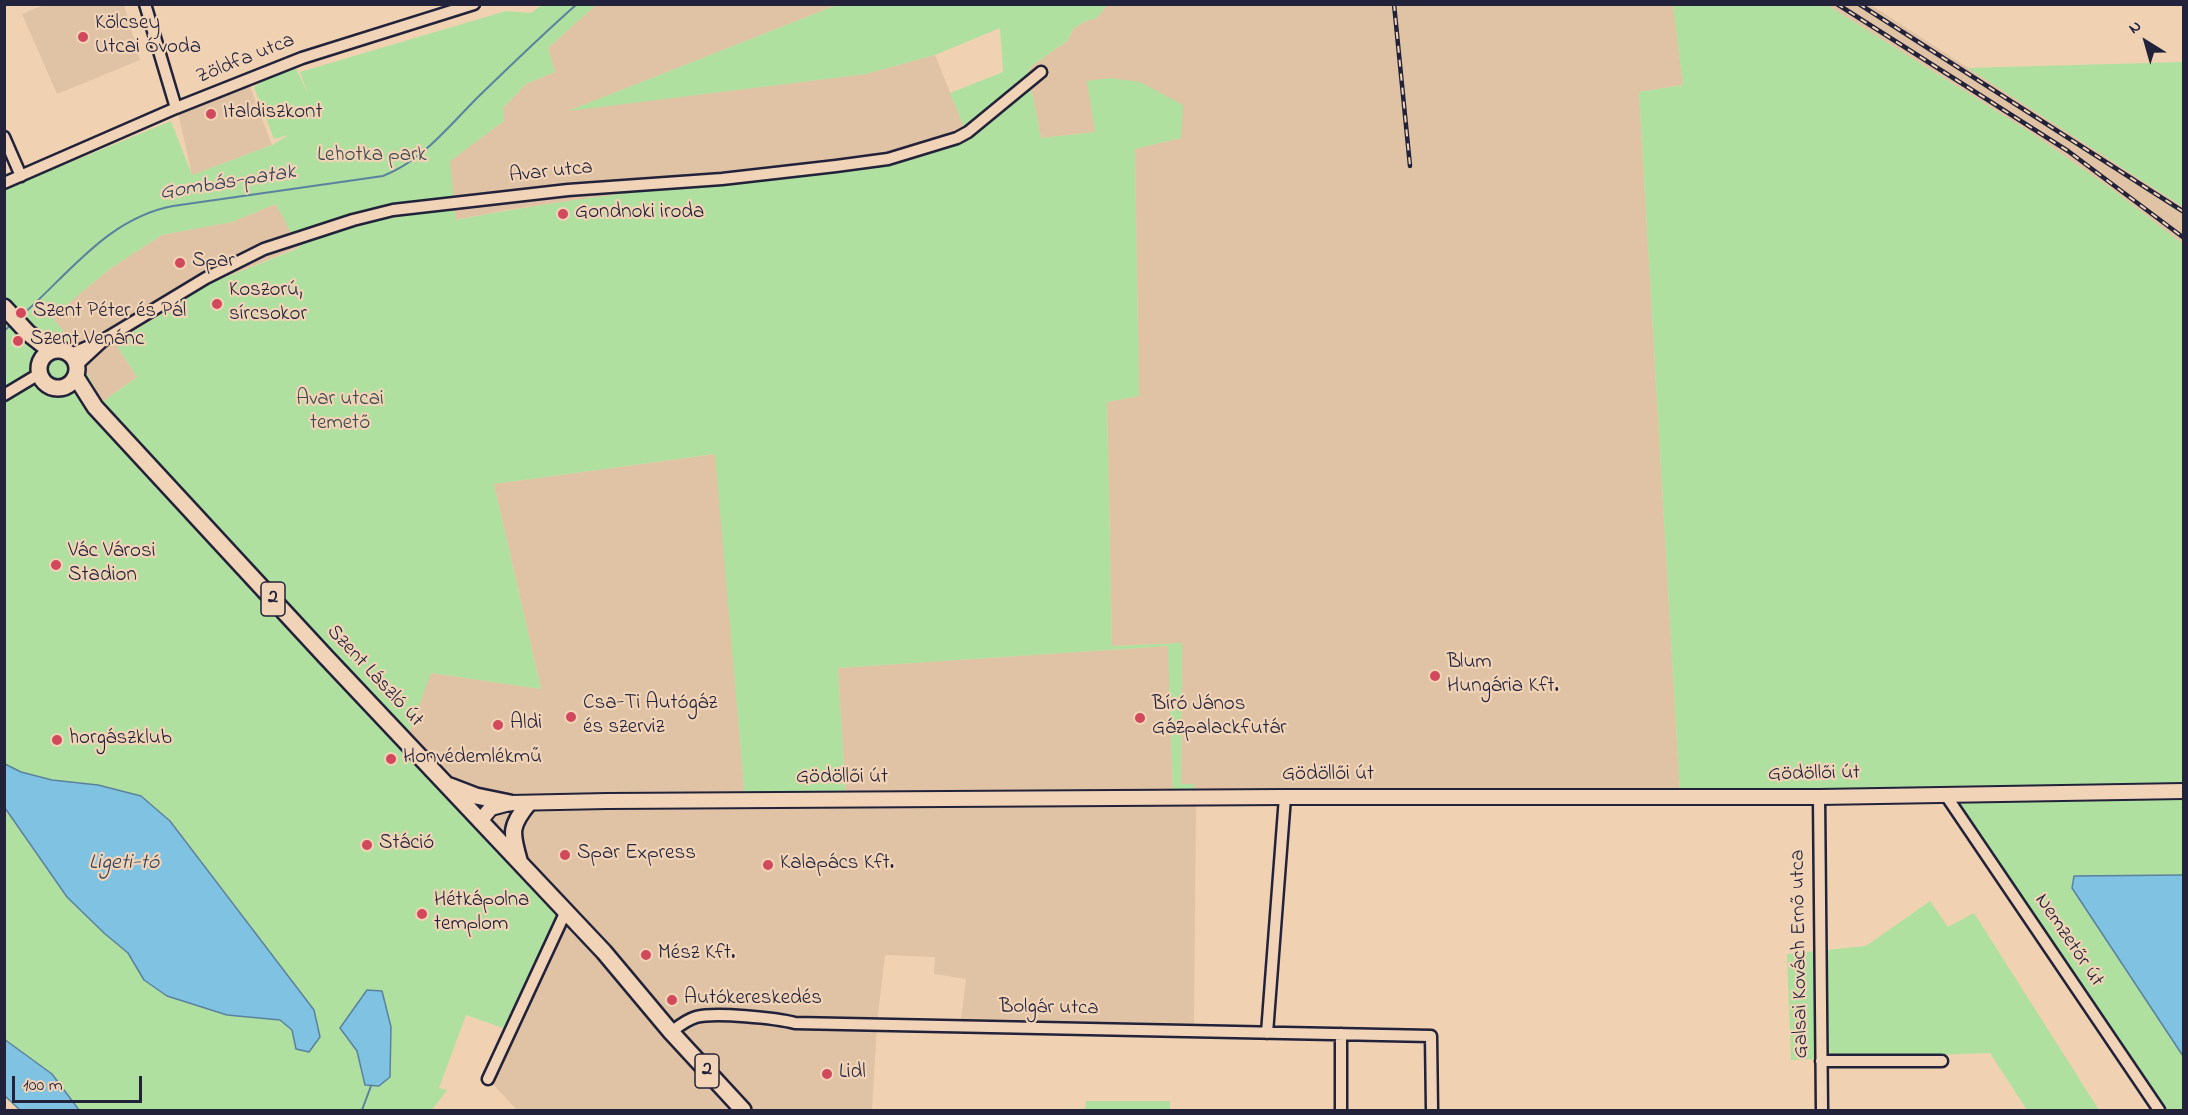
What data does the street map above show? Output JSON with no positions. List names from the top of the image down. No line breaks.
{"streets":{"main road":["2","Szent László út","Gödöllői út"],"street":["Zöldfa utca","Avar utca","Nemzetőr út","Galsai Kovách Ernő utca","Bolgár utca"]},"crossings":[["Avar utca","Szent László út"],["Szent László út","Gödöllői út"],["Szent László út","Bolgár utca"],["Gödöllői út","Nemzetőr út"],["Gödöllői út","Galsai Kovách Ernő utca"]],"water":["Gombás-patak","Ligeti-tó"],"parks":["Lehotka park","Avar utcai temető"],"places":["Kölcsey Utcai Óvoda","Italdiszkont","Gondnoki iroda","Spar","Koszorú, sírcsokor","Szent Péter és Pál","Szent Venánc","Vác Városi Stadion","Blum Hungária Kft.","Csa-Ti Autógáz és szerviz","Bíró János Gázpalackfutár","Aldi","horgászklub","Honvédemlékmű","Stáció","Spar Express","Kalapács Kft.","Hétkápolna templom","Mész Kft.","Autókereskedés","Lidl"],"scale_bar":"100 m","north":"top left"}
